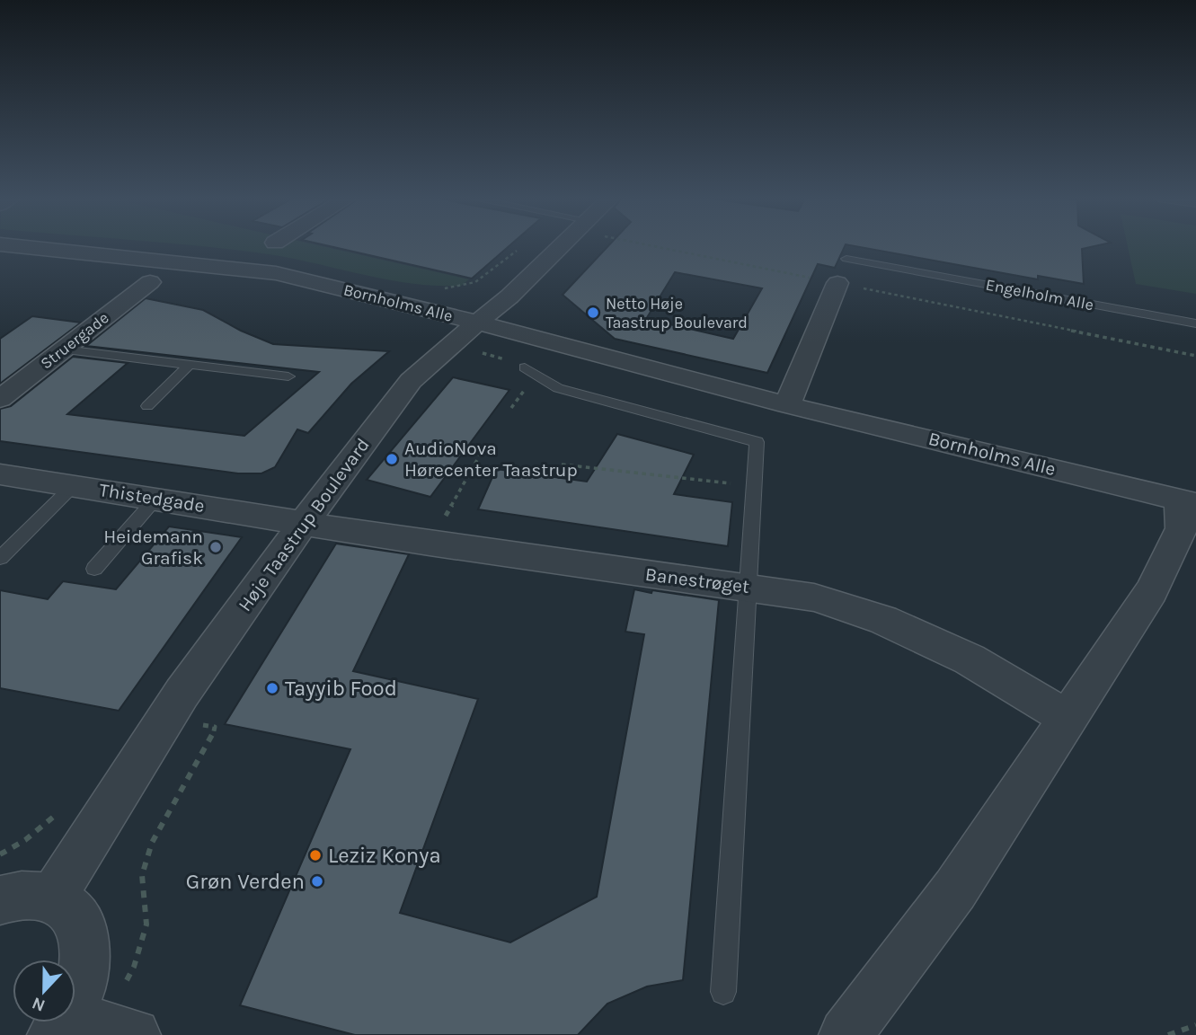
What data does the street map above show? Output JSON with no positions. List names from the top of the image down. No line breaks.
{"streets":{"street":["Bornholms Alle","Struergade","Thistedgade","Høje Taastrup Boulevard","Banestrøget"],"lane":["Engelholm Alle"]},"crossings":[["Bornholms Alle","Høje Taastrup Boulevard"],["Thistedgade","Høje Taastrup Boulevard"],["Thistedgade","Banestrøget"],["Høje Taastrup Boulevard","Banestrøget"]],"places":["Netto Høje Taastrup Boulevard","AudioNova Hørecenter Taastrup","Heidemann Grafisk","Tayyib Food","Leziz Konya","Grøn Verden"],"north":"bottom"}
